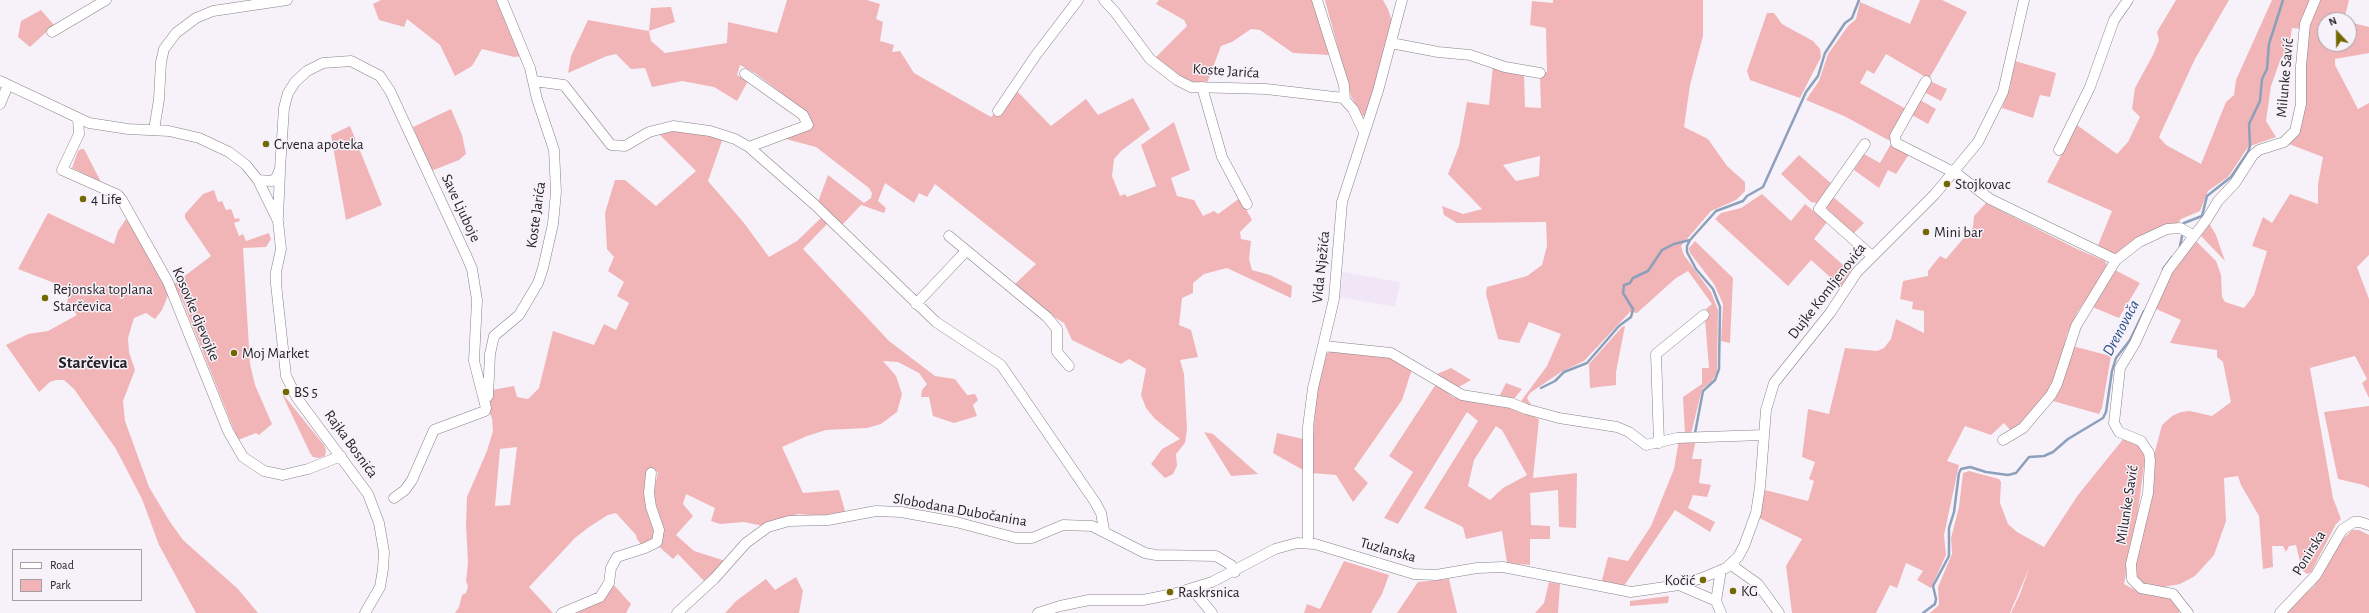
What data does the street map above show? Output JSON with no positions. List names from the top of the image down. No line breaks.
{"streets":{"street":["Koste Jarića","Milunke Savić","Save Ljuboje","Vida Nježića","Dujke Komljenovića","Kosovke djevojke","Rajka Bosnića","Slobodana Dubočanina","Tuzlanska","Ponirska"]},"crossings":[["Koste Jarića","Save Ljuboje"],["Save Ljuboje","Rajka Bosnića"],["Vida Nježića","Tuzlanska"],["Dujke Komljenovića","Tuzlanska"],["Kosovke djevojke","Rajka Bosnića"],["Slobodana Dubočanina","Tuzlanska"]],"districts":["Starčevica"],"water":["Drenovača"],"places":["Crvena apoteka","Stojkovac","4 Life","Mini bar","Rejonska toplana Starčevica","Moj Market","BS 5","Kočić","KG","Raskrsnica"],"legend":["Road","Park"],"north":"top"}
